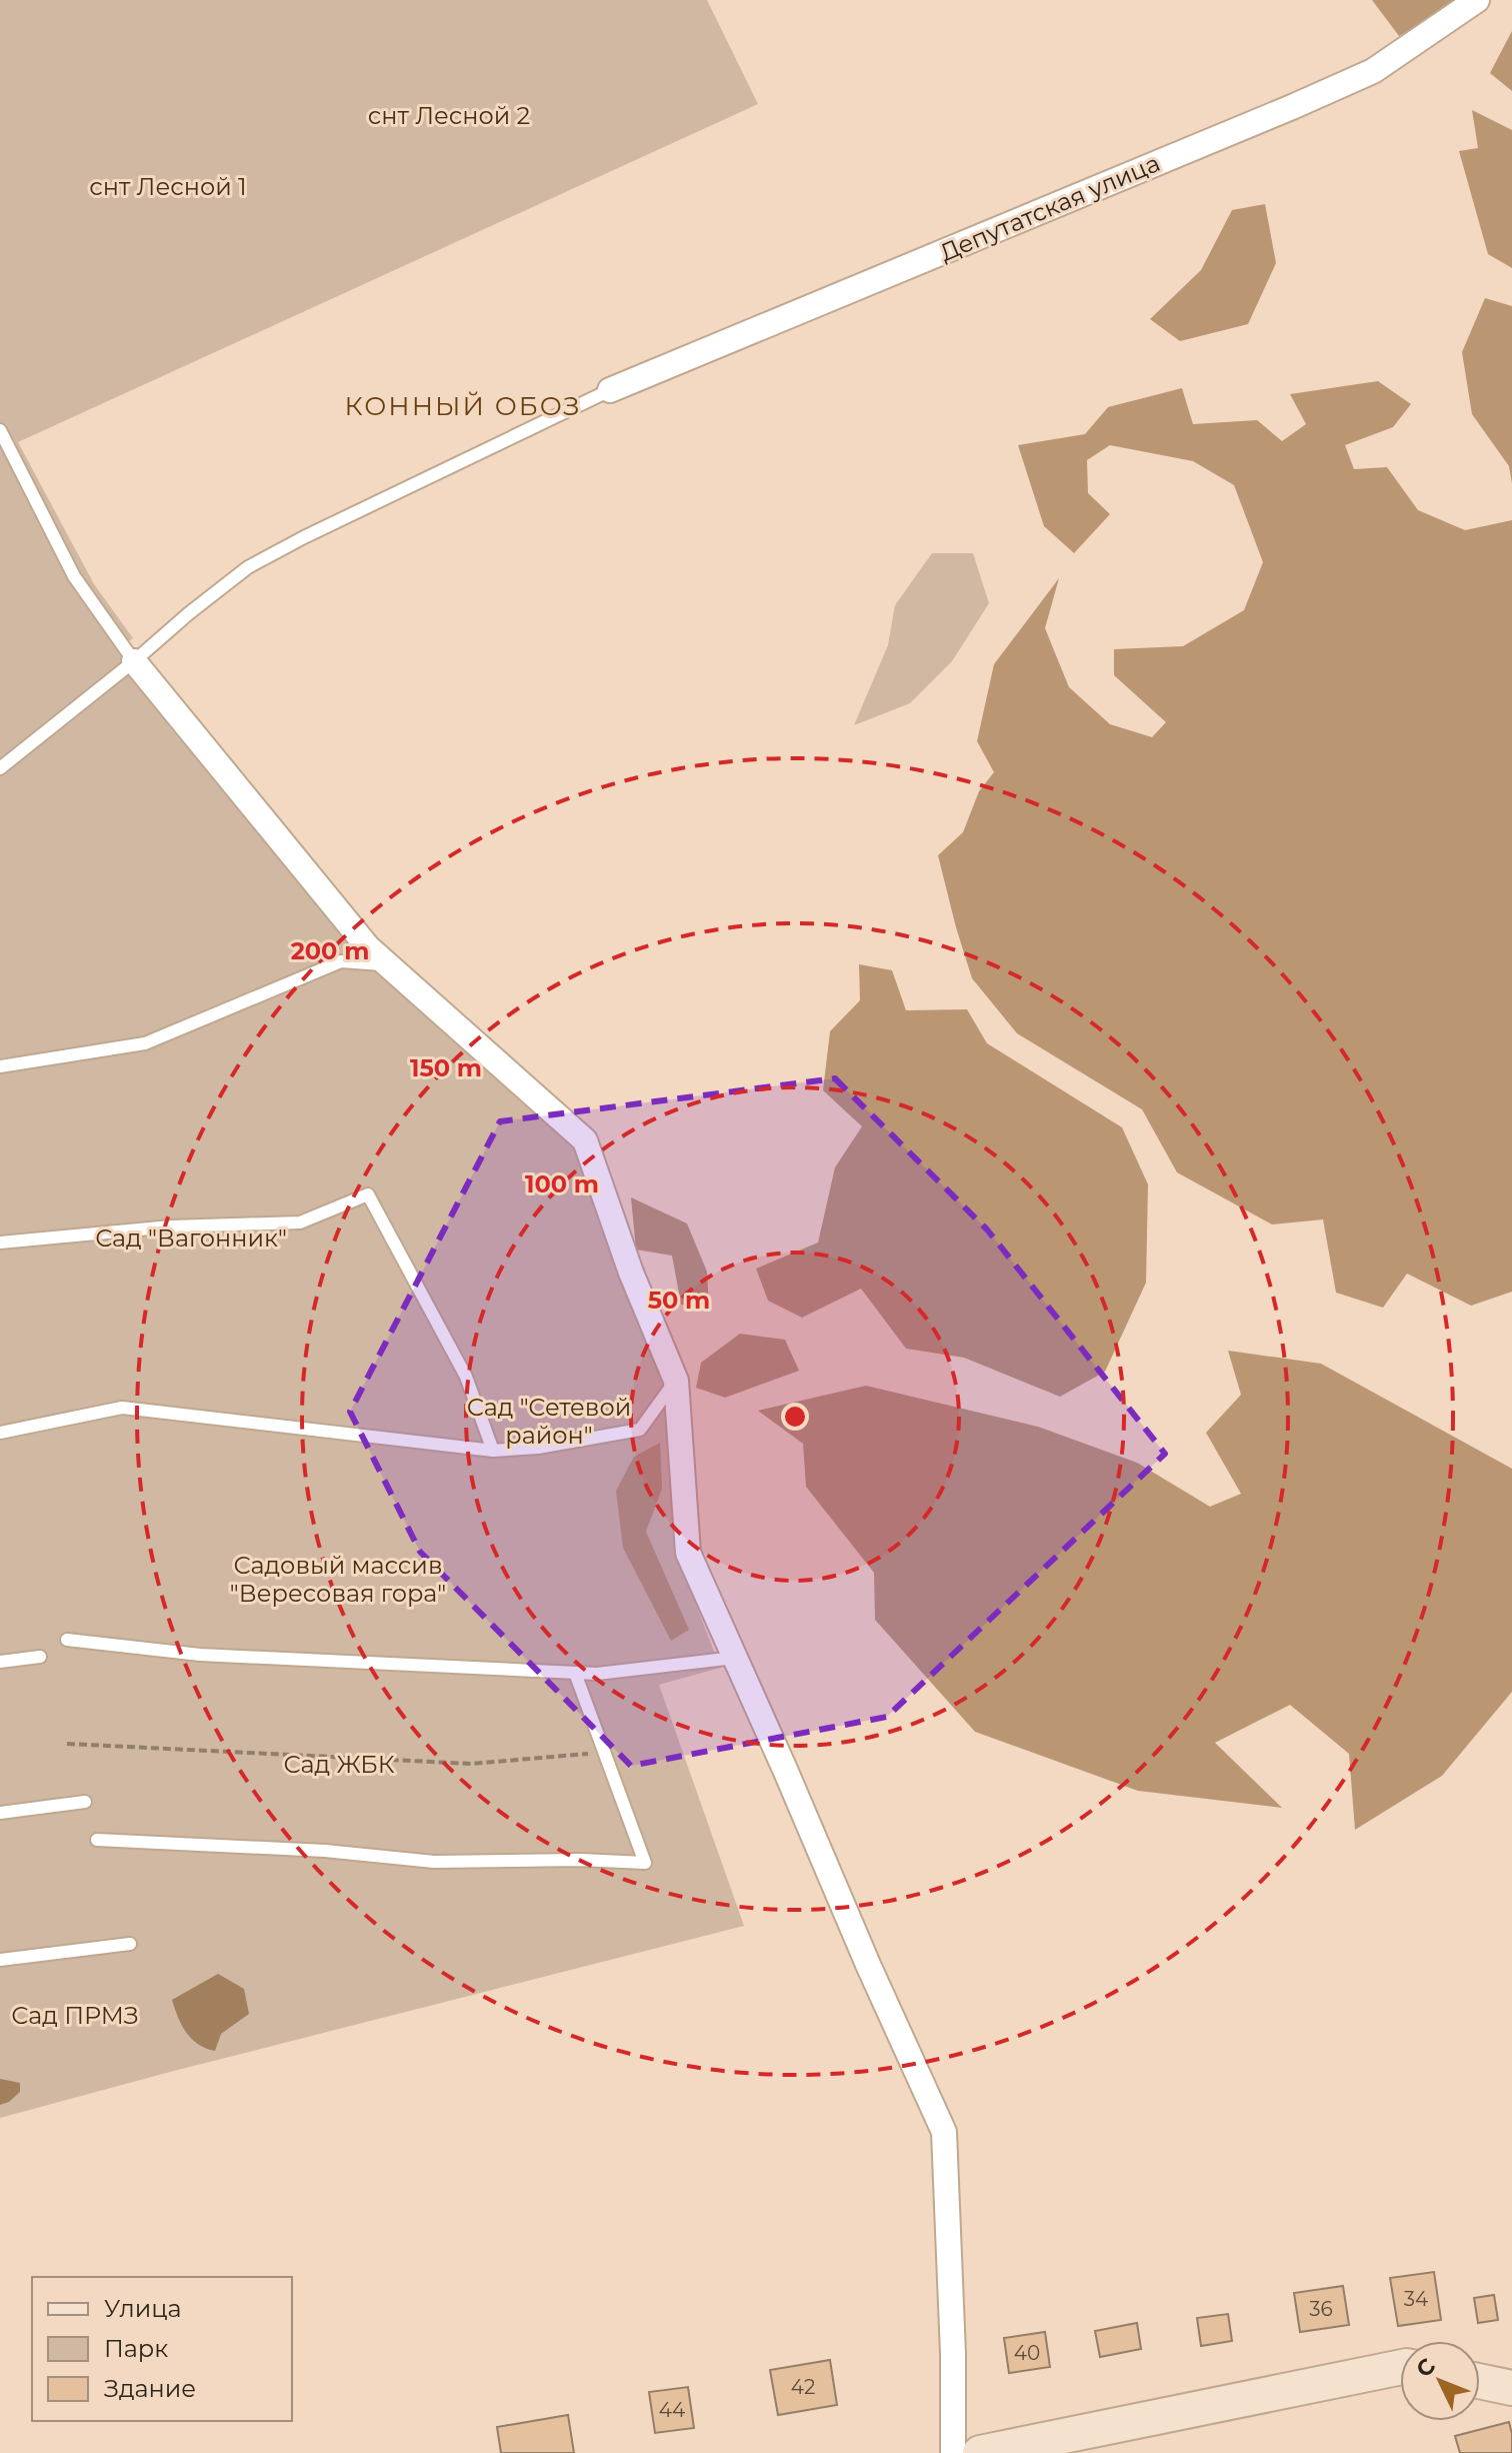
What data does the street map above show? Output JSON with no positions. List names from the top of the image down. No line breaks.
{"streets":{"street":["Депутатская улица"]},"districts":["КОННЫЙ ОБОЗ"],"parks":["снт Лесной 2","снт Лесной 1","Сад \"Вагонник\"","Сад \"Сетевой район\"","Садовый массив \"Вересовая гора\"","Сад ЖБК","Сад ПРМЗ"],"house_numbers":["34","36","40","42","44"],"legend":["Улица","Парк","Здание"],"north":"top left","rings":["200 m","150 m","100 m","50 m"]}
